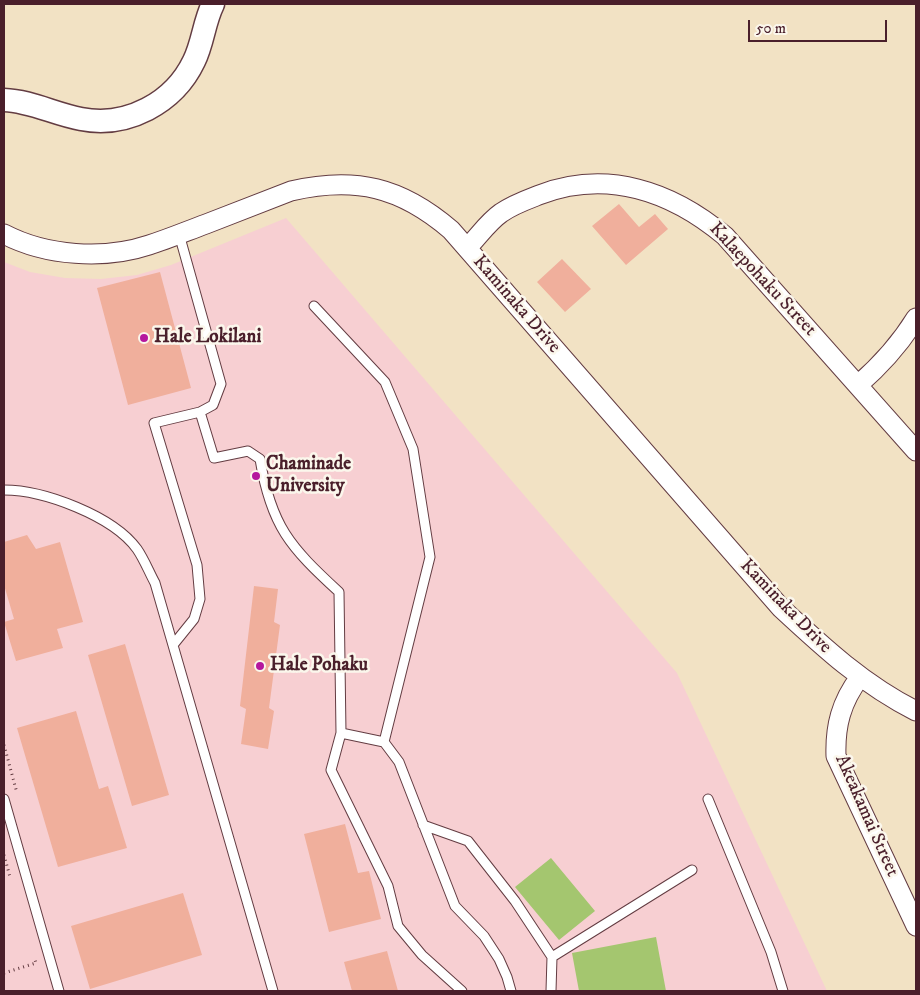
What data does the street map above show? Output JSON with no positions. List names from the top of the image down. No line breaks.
{"streets":{"street":["Kalaepohaku Street","Kaminaka Drive","Akeakamai Street"]},"crossings":[["Kalaepohaku Street","Kaminaka Drive"],["Kaminaka Drive","Akeakamai Street"]],"places":["Hale Lokilani","Chaminade University","Hale Pohaku"],"scale_bar":"50 m"}
